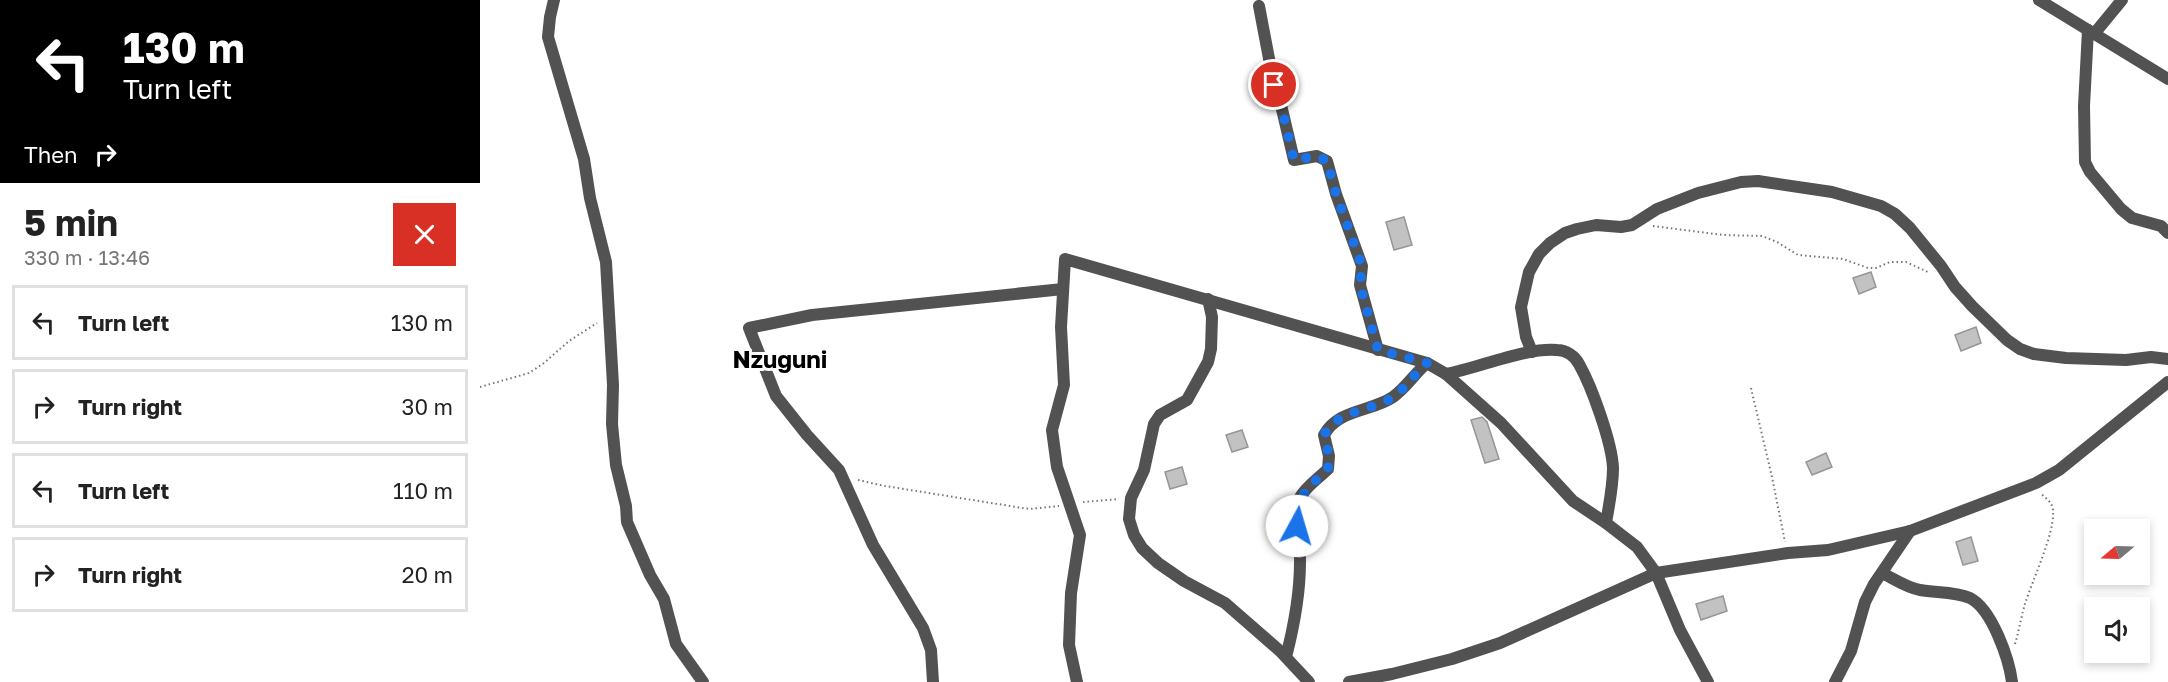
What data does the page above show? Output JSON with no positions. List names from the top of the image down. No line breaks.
{"districts":["Nzuguni"],"north":"left","page":{"turn":["130 m","Turn left"],"then":"Then","heading":["5 min","330 m · 13:46"],"list":[{"name":"Turn left","value":"130 m"},{"name":"Turn right","value":"30 m"},{"name":"Turn left","value":"110 m"},{"name":"Turn right","value":"20 m"}]}}
